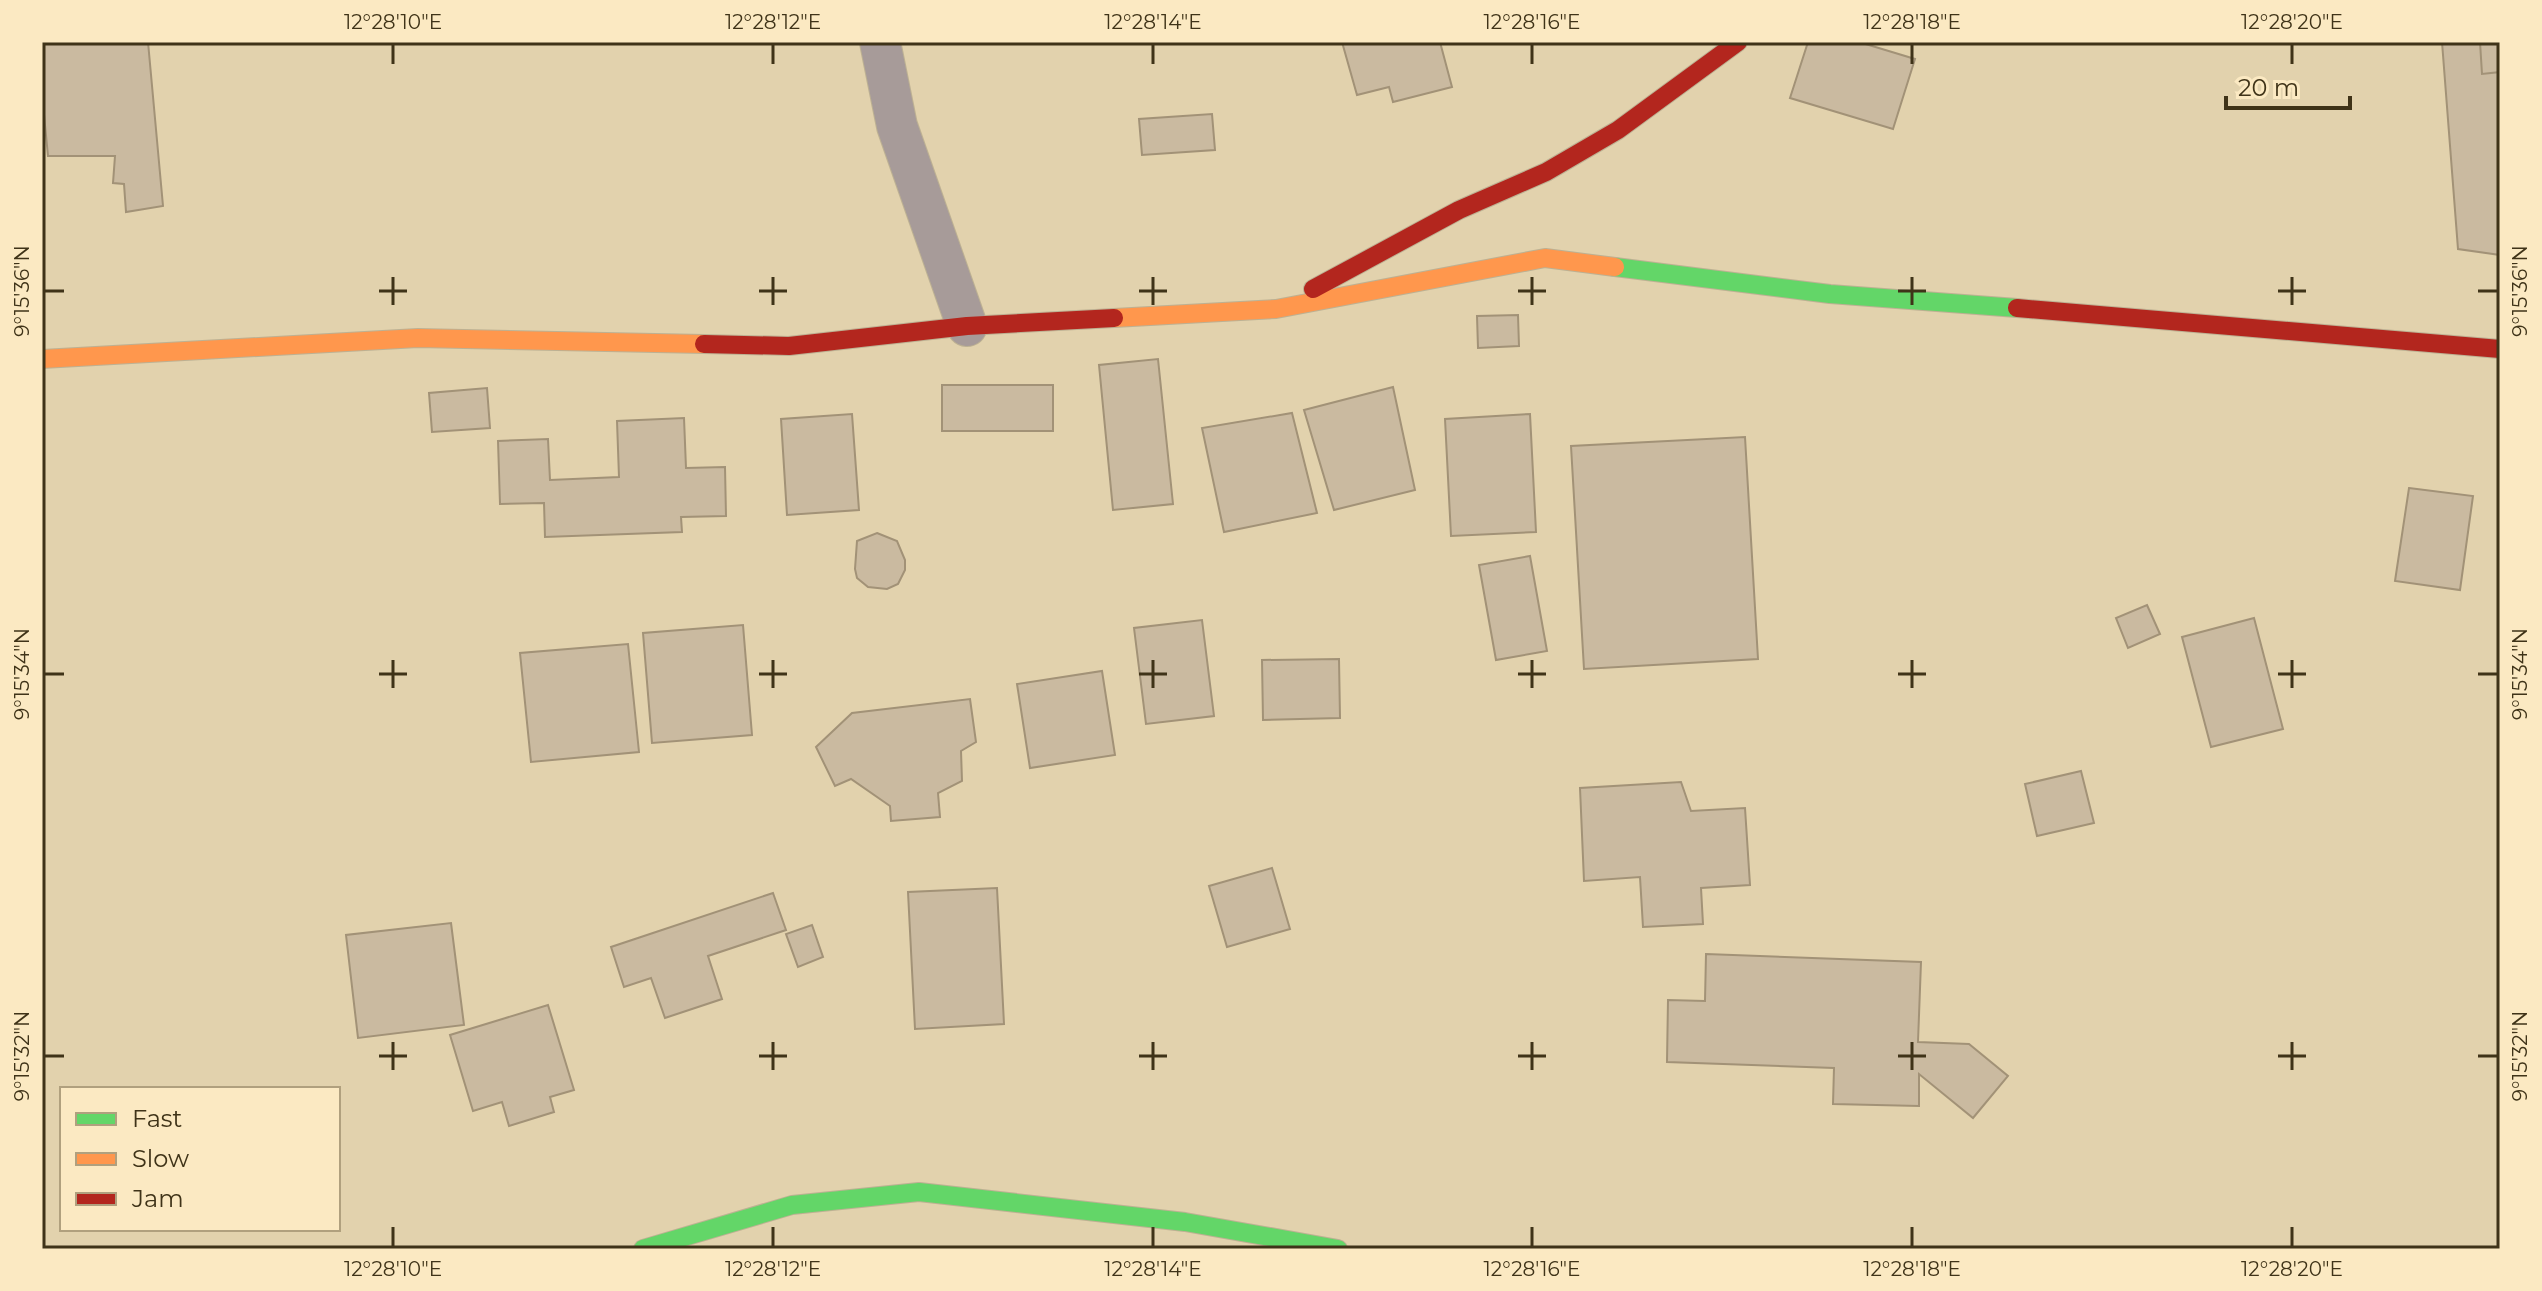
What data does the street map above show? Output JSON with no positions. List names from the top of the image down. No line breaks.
{"legend":["Fast","Slow","Jam"],"scale_bar":"20 m","coordinates":["12°28'10\"E","12°28'12\"E","12°28'14\"E","12°28'16\"E","12°28'18\"E","12°28'20\"E","9°15'36\"N","9°15'34\"N","9°15'32\"N"]}
